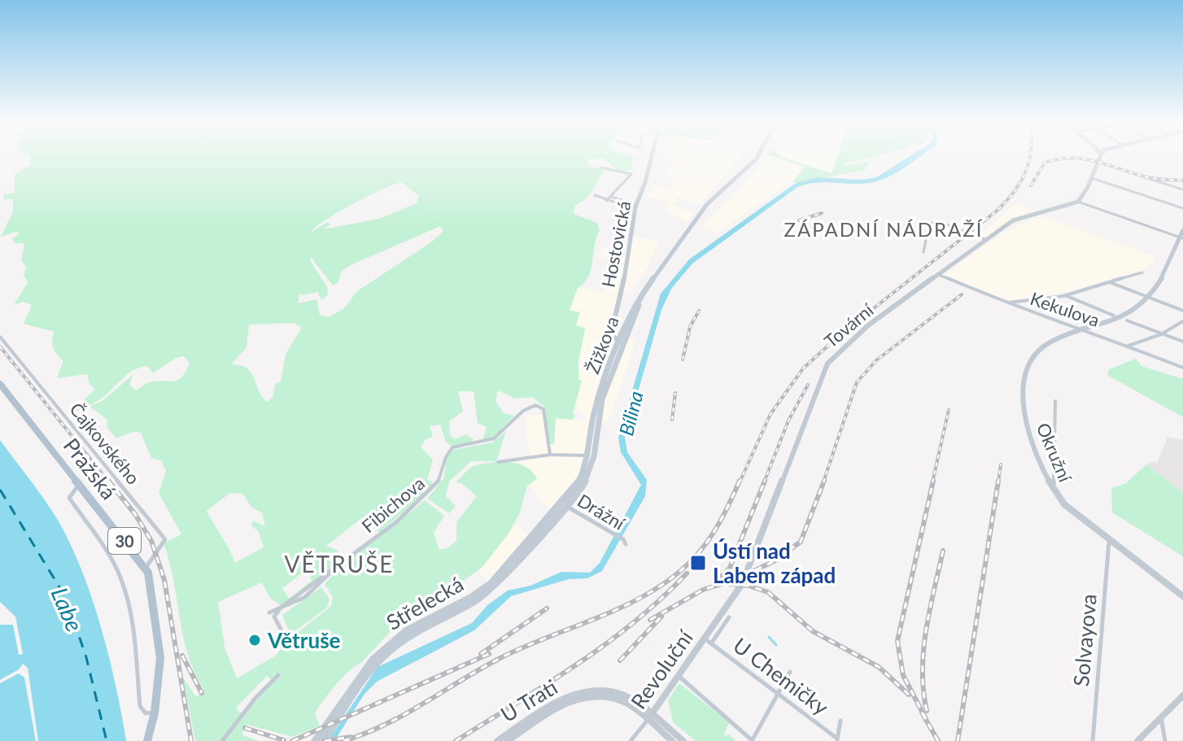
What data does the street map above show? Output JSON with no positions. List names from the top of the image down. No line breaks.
{"streets":{"main road":["Žižkova","Pražská","30","Střelecká"],"street":["Hostovická","Kekulova","Tovární","Čajkovského","Okružní","Fibichova","Drážní","Solvayova","Revoluční","U Chemičky","U Trati"]},"crossings":[["Hostovická","Žižkova"],["Kekulova","Tovární"],["Kekulova","Okružní"],["Tovární","Revoluční"],["Žižkova","Drážní"],["Žižkova","Střelecká"],["Čajkovského","Pražská"],["Okružní","Solvayova"],["Revoluční","U Chemičky"],["Revoluční","U Trati"]],"districts":["ZÁPADNÍ NÁDRAŽÍ","VĚTRUŠE"],"water":["Bílina","Labe"],"places":{"transit":["Ústí nad Labem západ"],"other":["Větruše"]}}
